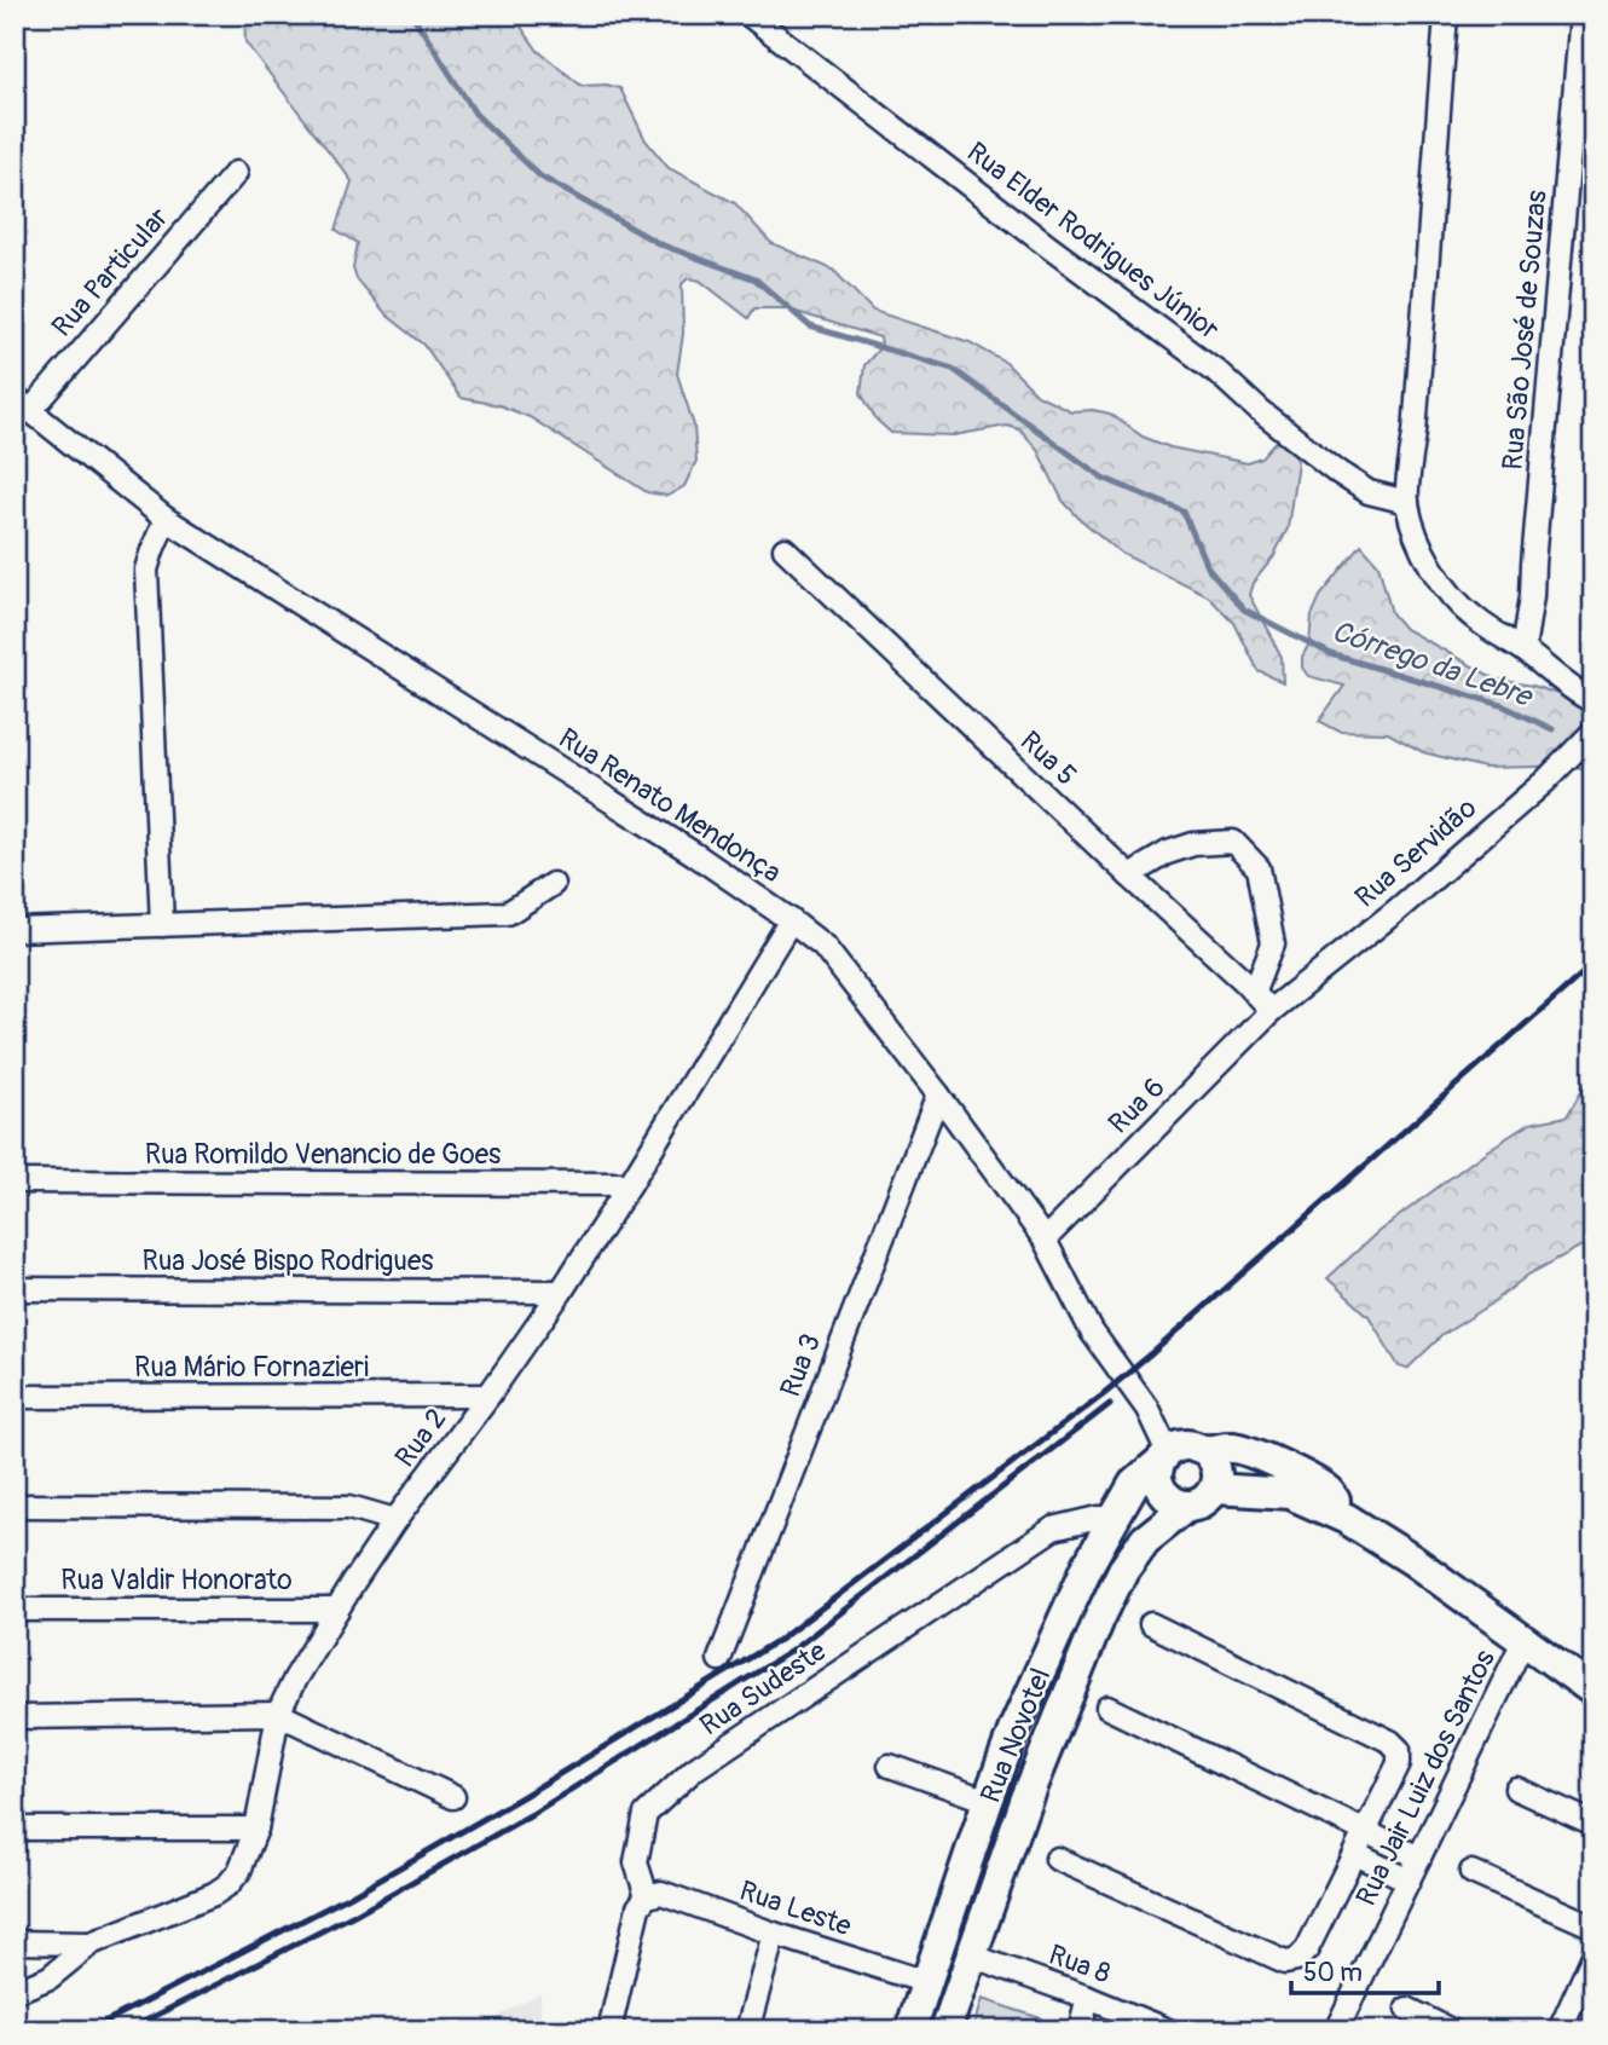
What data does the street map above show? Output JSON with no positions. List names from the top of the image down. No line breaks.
{"streets":{"street":["Rua Elder Rodrigues Júnior","Rua Particular","Rua São José de Souzas","Rua 5","Rua Renato Mendonça","Rua Servidão","Rua 6","Rua Romildo Venancio de Goes","Rua José Bispo Rodrigues","Rua 3","Rua Mário Fornazieri","Rua 2","Rua Valdir Honorato","Rua Sudeste","Rua Novotel","Rua Jair Luiz dos Santos","Rua Leste","Rua 8"]},"crossings":[["Rua Particular","Rua Renato Mendonça"],["Rua 5","Rua Servidão"],["Rua 5","Rua 6"],["Rua Renato Mendonça","Rua 6"],["Rua Renato Mendonça","Rua 3"],["Rua Renato Mendonça","Rua 2"],["Rua Renato Mendonça","Rua Novotel"],["Rua Servidão","Rua 6"],["Rua Romildo Venancio de Goes","Rua 2"],["Rua José Bispo Rodrigues","Rua 2"],["Rua Mário Fornazieri","Rua 2"],["Rua 2","Rua Valdir Honorato"],["Rua Sudeste","Rua Novotel"],["Rua Sudeste","Rua Leste"],["Rua Novotel","Rua Leste"],["Rua Novotel","Rua 8"]],"water":["Córrego da Lebre"],"scale_bar":"50 m"}
